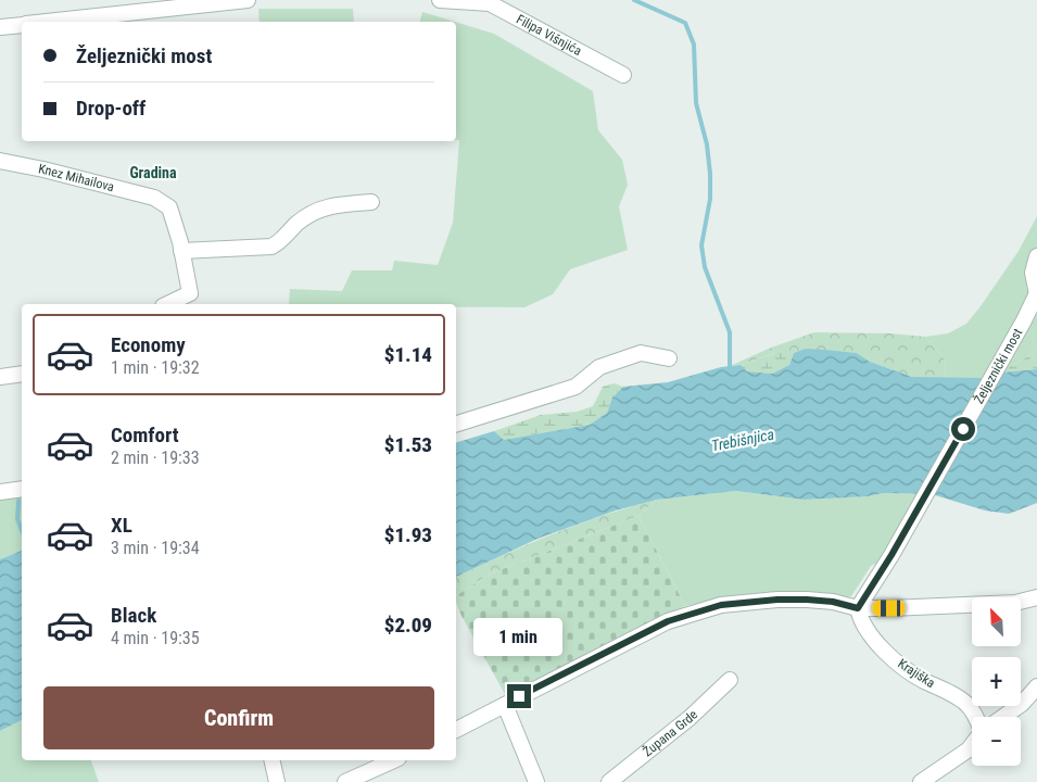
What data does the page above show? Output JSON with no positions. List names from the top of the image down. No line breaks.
{"streets":{"street":["Filipa Višnjića","Knez Mihailova","Željeznički most","Krajiška","Župana Grde"]},"crossings":[["Željeznički most","Krajiška"]],"districts":["Gradina"],"water":["Trebišnjica"],"north":"top left","page":{"banner":["Željeznički most","Drop-off"],"list":[{"name":"Economy","note":"1 min · 19:32","value":"$1.14"},{"name":"Comfort","note":"2 min · 19:33","value":"$1.53"},{"name":"XL","note":"3 min · 19:34","value":"$1.93"},{"name":"Black","note":"4 min · 19:35","value":"$2.09"}],"map_buttons":["+","−"],"bubble":"1 min","buttons":"Confirm"}}
